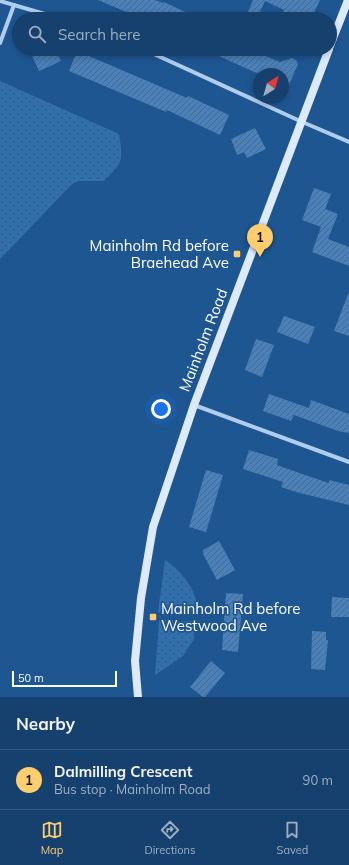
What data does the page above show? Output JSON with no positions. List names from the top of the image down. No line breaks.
{"streets":{"street":["Mainholm Road"]},"places":{"transit":["Mainholm Rd before Braehead Ave","Mainholm Rd before Westwood Ave"]},"scale_bar":"50 m","north":"top right","page":{"search":"Search here","pins":"1","scale":"50 m","heading":"Nearby","list":[{"mark":"1","name":"Dalmilling Crescent","note":"Bus stop · Mainholm Road","value":"90 m"}],"nav":["Map","Directions","Saved"]}}
